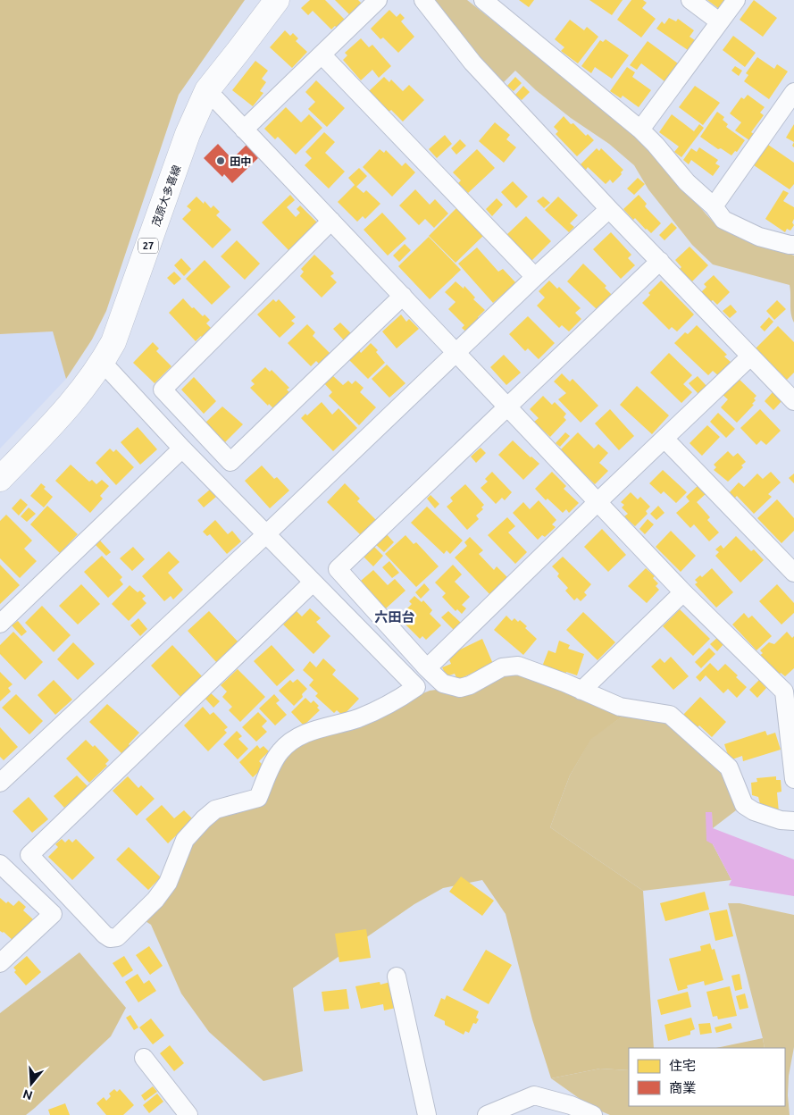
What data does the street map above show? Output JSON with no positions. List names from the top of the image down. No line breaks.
{"streets":{"main road":["茂原大多喜線","27"]},"districts":["六田台"],"places":["田中"],"legend":["住宅","商業"],"north":"bottom"}
